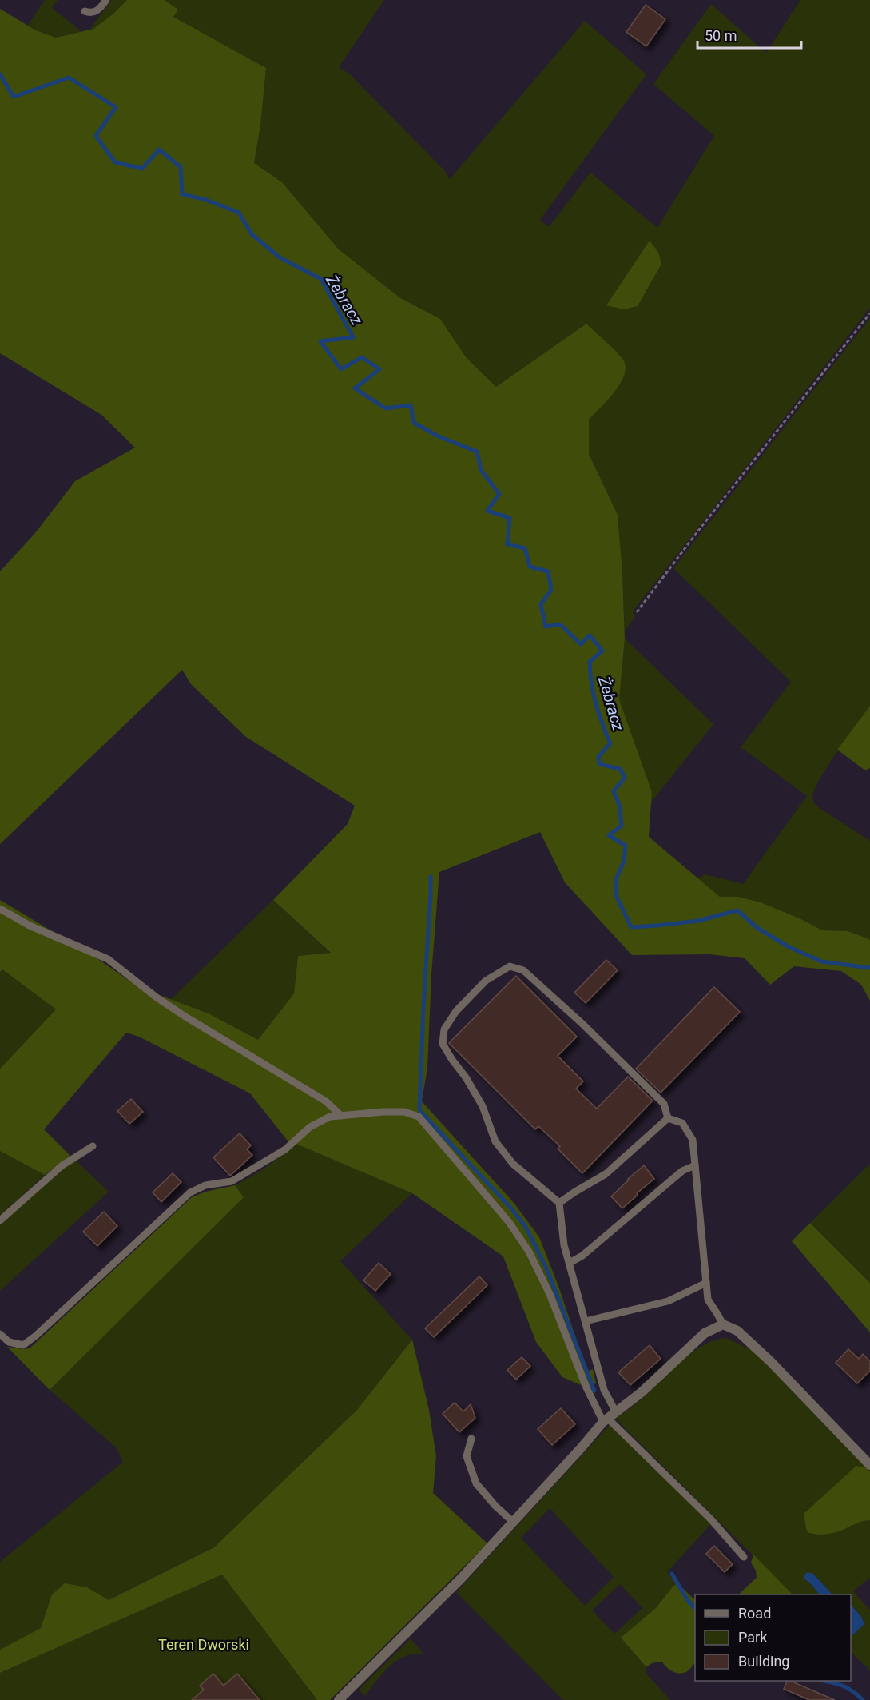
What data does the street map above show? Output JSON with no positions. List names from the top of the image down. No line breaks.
{"water":["Żebracz"],"parks":["Teren Dworski"],"legend":["Road","Park","Building"],"scale_bar":"50 m"}
